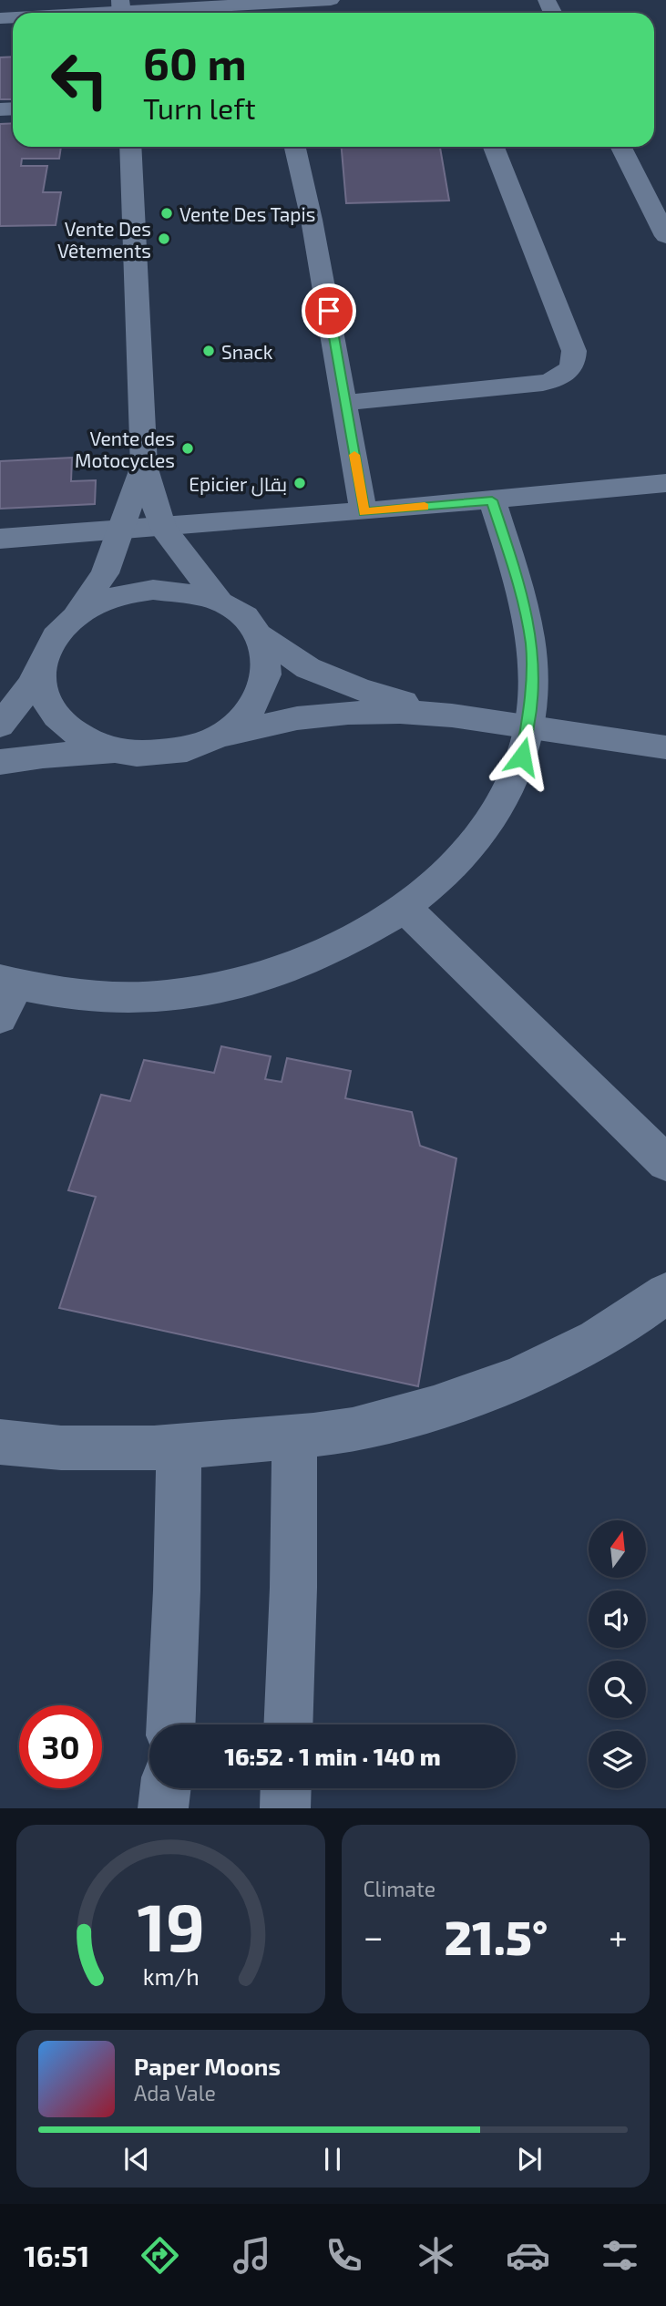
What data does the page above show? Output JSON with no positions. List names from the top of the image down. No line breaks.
{"places":["Vente Des Tapis","Vente Des Vêtements","Snack","Vente des Motocycles","Epicier بقال"],"north":"top","page":{"turn":["60 m","Turn left"],"limit":"30","trip":"16:52 · 1 min · 140 m","tile":"Climate","heat":["−","21.5°","+"],"song":["Paper Moons","Ada Vale"],"tabs":"16:51","gauge":["19","km/h"]}}
